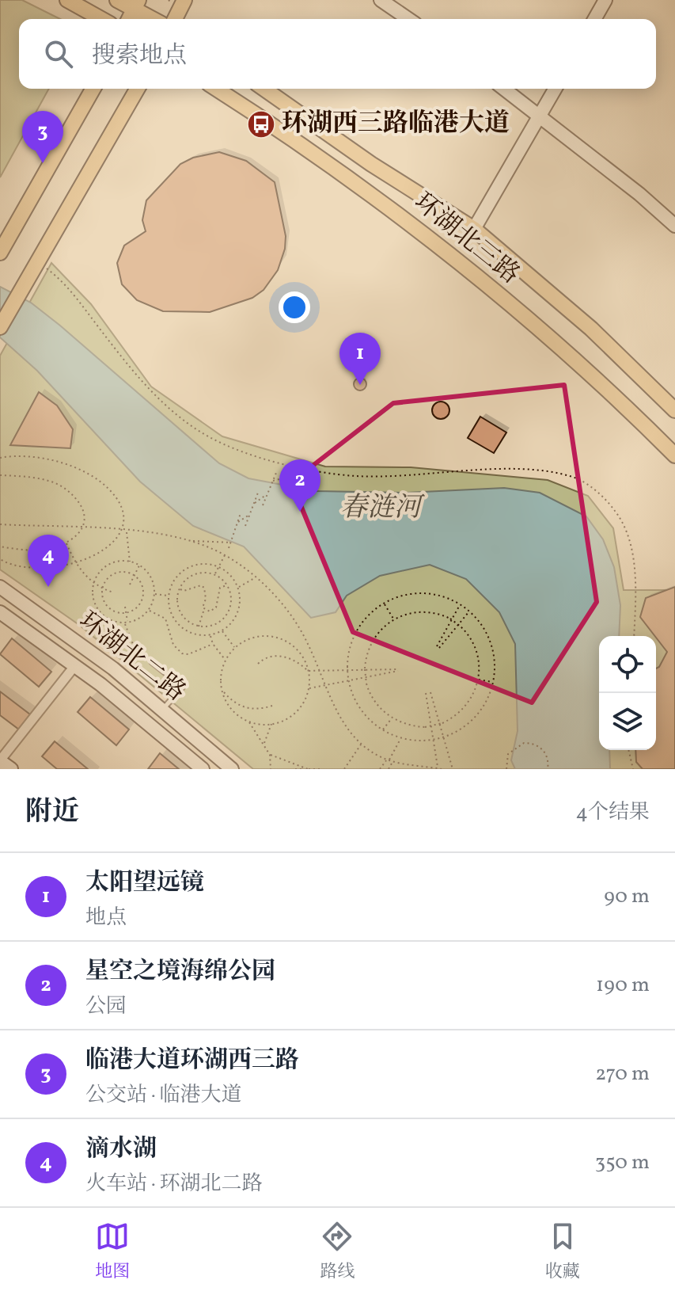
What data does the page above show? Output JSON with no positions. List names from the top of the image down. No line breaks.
{"streets":{"main road":["环湖北三路","环湖北二路"]},"water":["春涟河"],"places":{"bus stop":["环湖西三路临港大道"]},"page":{"search":"搜索地点","pins":["3","1","2","4"],"heading":["附近","4个结果"],"list":[{"mark":"1","name":"太阳望远镜","note":"地点","value":"90 m"},{"mark":"2","name":"星空之境海绵公园","note":"公园","value":"190 m"},{"mark":"3","name":"临港大道环湖西三路","note":"公交站 · 临港大道","value":"270 m"},{"mark":"4","name":"滴水湖","note":"火车站 · 环湖北二路","value":"350 m"}],"nav":["地图","路线","收藏"]}}
